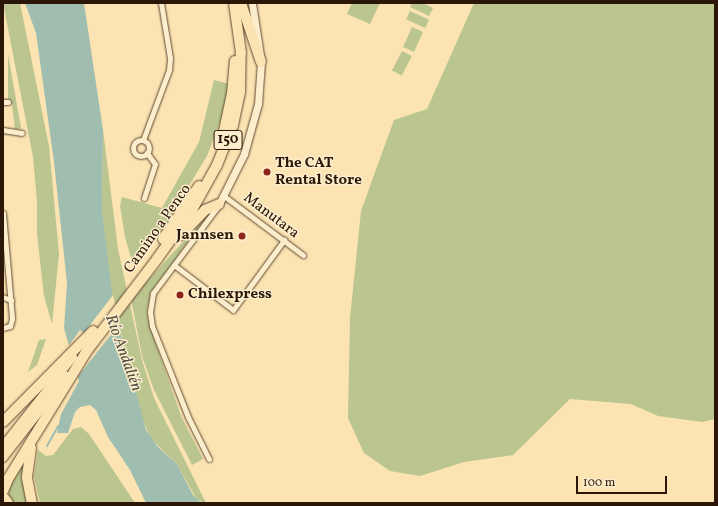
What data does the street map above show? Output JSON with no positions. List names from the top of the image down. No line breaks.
{"streets":{"highway":["150","Camino a Penco"],"street":["Manutara"]},"water":["Río Andalién"],"places":["The CAT Rental Store","Jannsen","Chilexpress"],"scale_bar":"100 m"}
